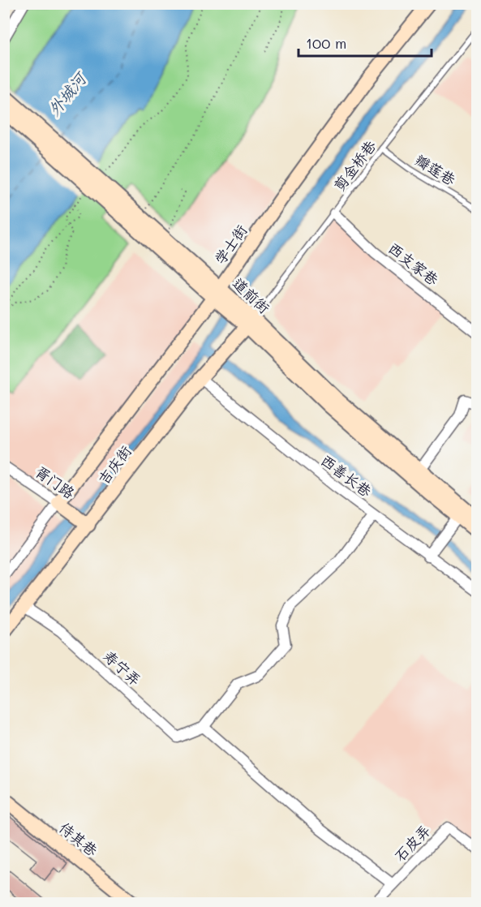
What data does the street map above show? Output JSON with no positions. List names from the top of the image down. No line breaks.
{"streets":{"main road":["学士街","道前街","吉庆街","胥门路","侍其巷"],"street":["西支家巷","西善长巷","寿宁弄","石皮弄"],"lane":["剪金桥巷","瓣莲巷"]},"crossings":[["剪金桥巷","瓣莲巷"],["剪金桥巷","西支家巷"],["剪金桥巷","道前街"],["剪金桥巷","吉庆街"],["学士街","道前街"],["学士街","胥门路"],["道前街","吉庆街"],["吉庆街","西善长巷"],["吉庆街","胥门路"],["吉庆街","寿宁弄"]],"water":["外城河"],"scale_bar":"100 m"}
